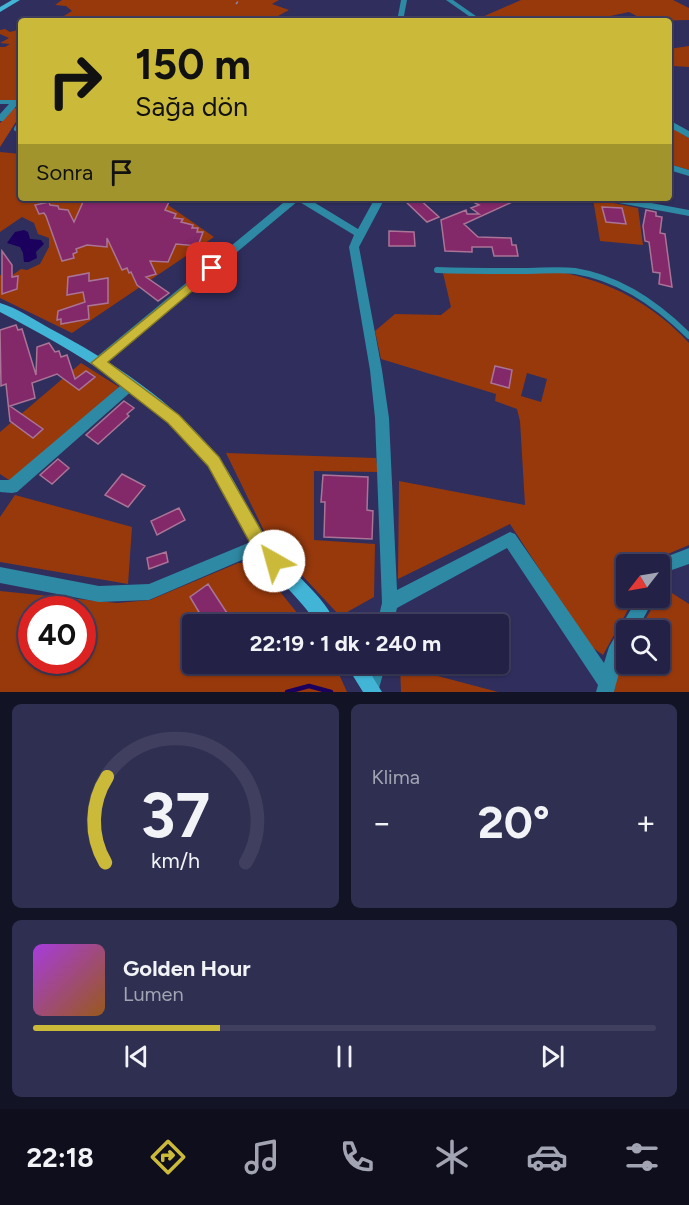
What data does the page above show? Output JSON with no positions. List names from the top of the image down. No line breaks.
{"north":"bottom left","page":{"turn":["150 m","Sağa dön"],"then":"Sonra","limit":"40","trip":"22:19 · 1 dk · 240 m","tile":"Klima","heat":["−","20°","+"],"song":["Golden Hour","Lumen"],"tabs":"22:18","gauge":["37","km/h"]}}
